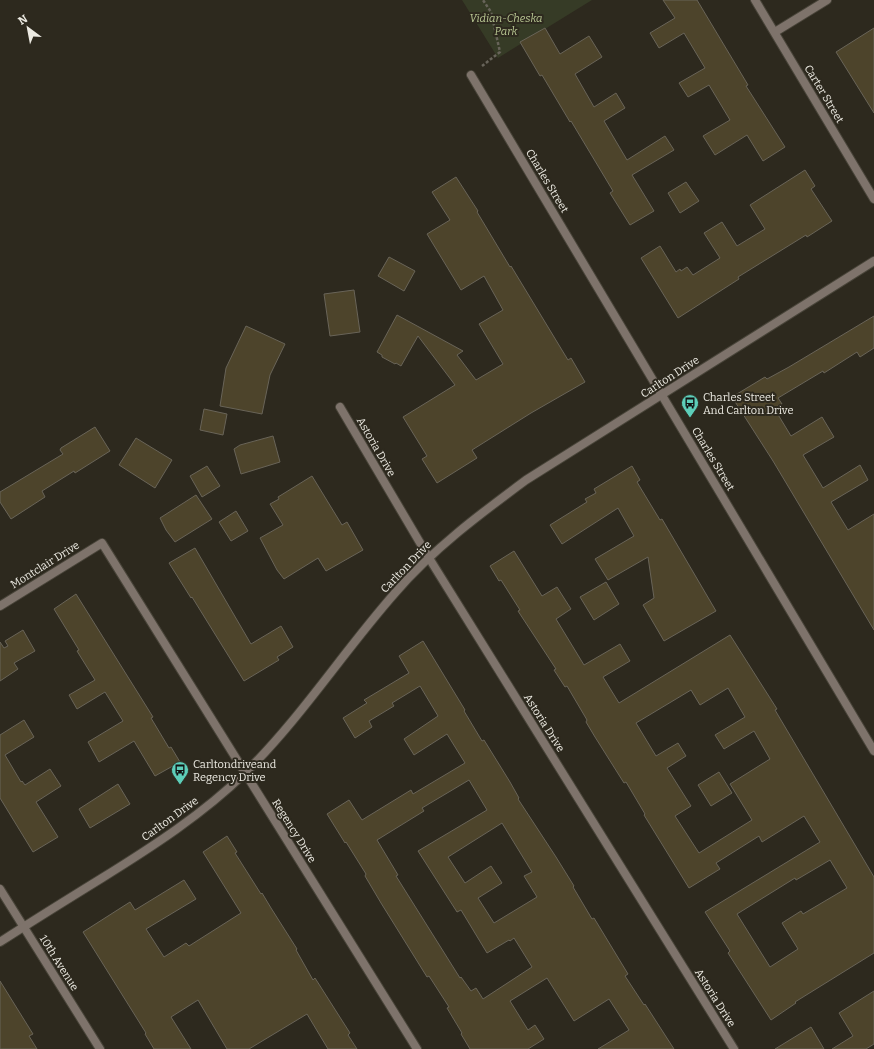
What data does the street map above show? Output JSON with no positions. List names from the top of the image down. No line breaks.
{"streets":{"street":["Carter Street","Charles Street","Carlton Drive","Astoria Drive","Montclair Drive","Regency Drive","10th Avenue"]},"crossings":[["Charles Street","Carlton Drive"],["Carlton Drive","Astoria Drive"],["Carlton Drive","Regency Drive"],["Carlton Drive","10th Avenue"],["Montclair Drive","Regency Drive"]],"parks":["Vidian-Cheska Park"],"places":{"bus stop":["Charles Street And Carlton Drive","Carltondriveand Regency Drive"]},"north":"top left"}
